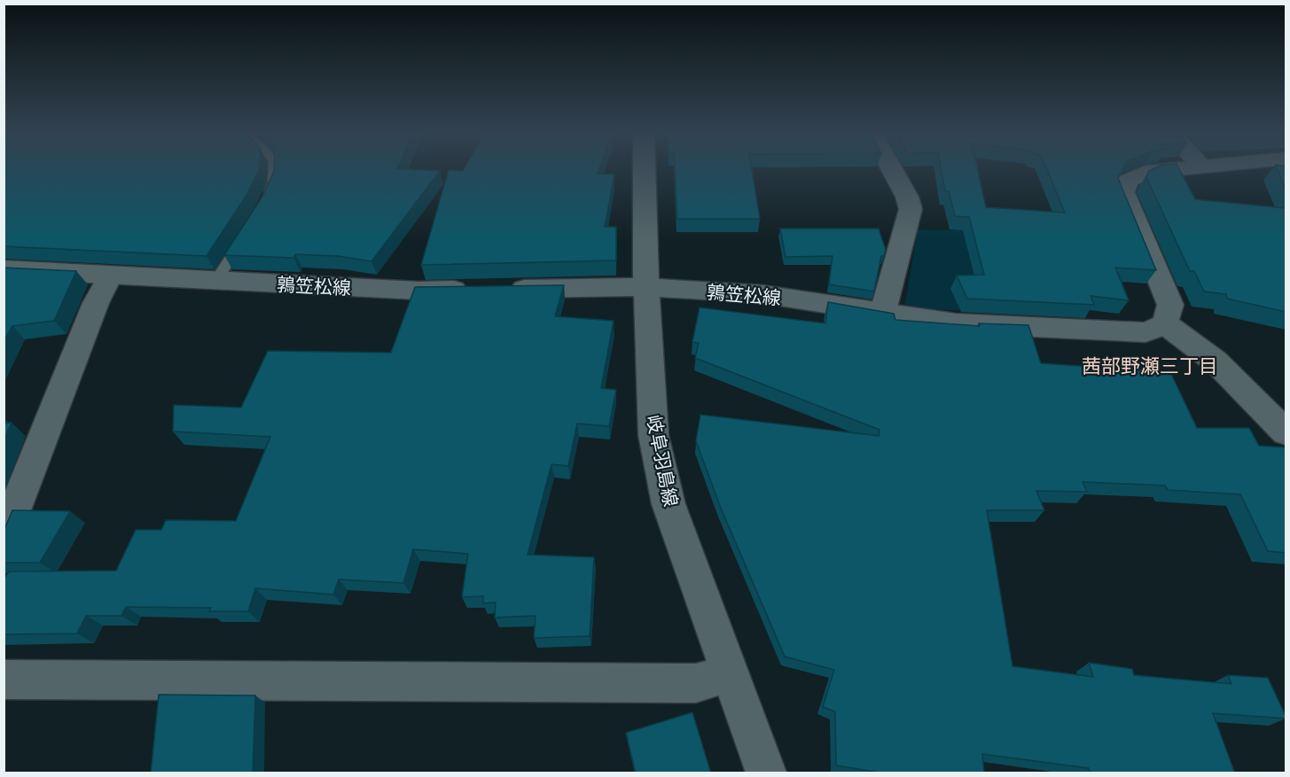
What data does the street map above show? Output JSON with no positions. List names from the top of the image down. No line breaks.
{"streets":{"main road":["鶉笠松線","岐阜羽島線"]},"crossings":[["鶉笠松線","岐阜羽島線"]],"districts":["茜部野瀬三丁目"]}
